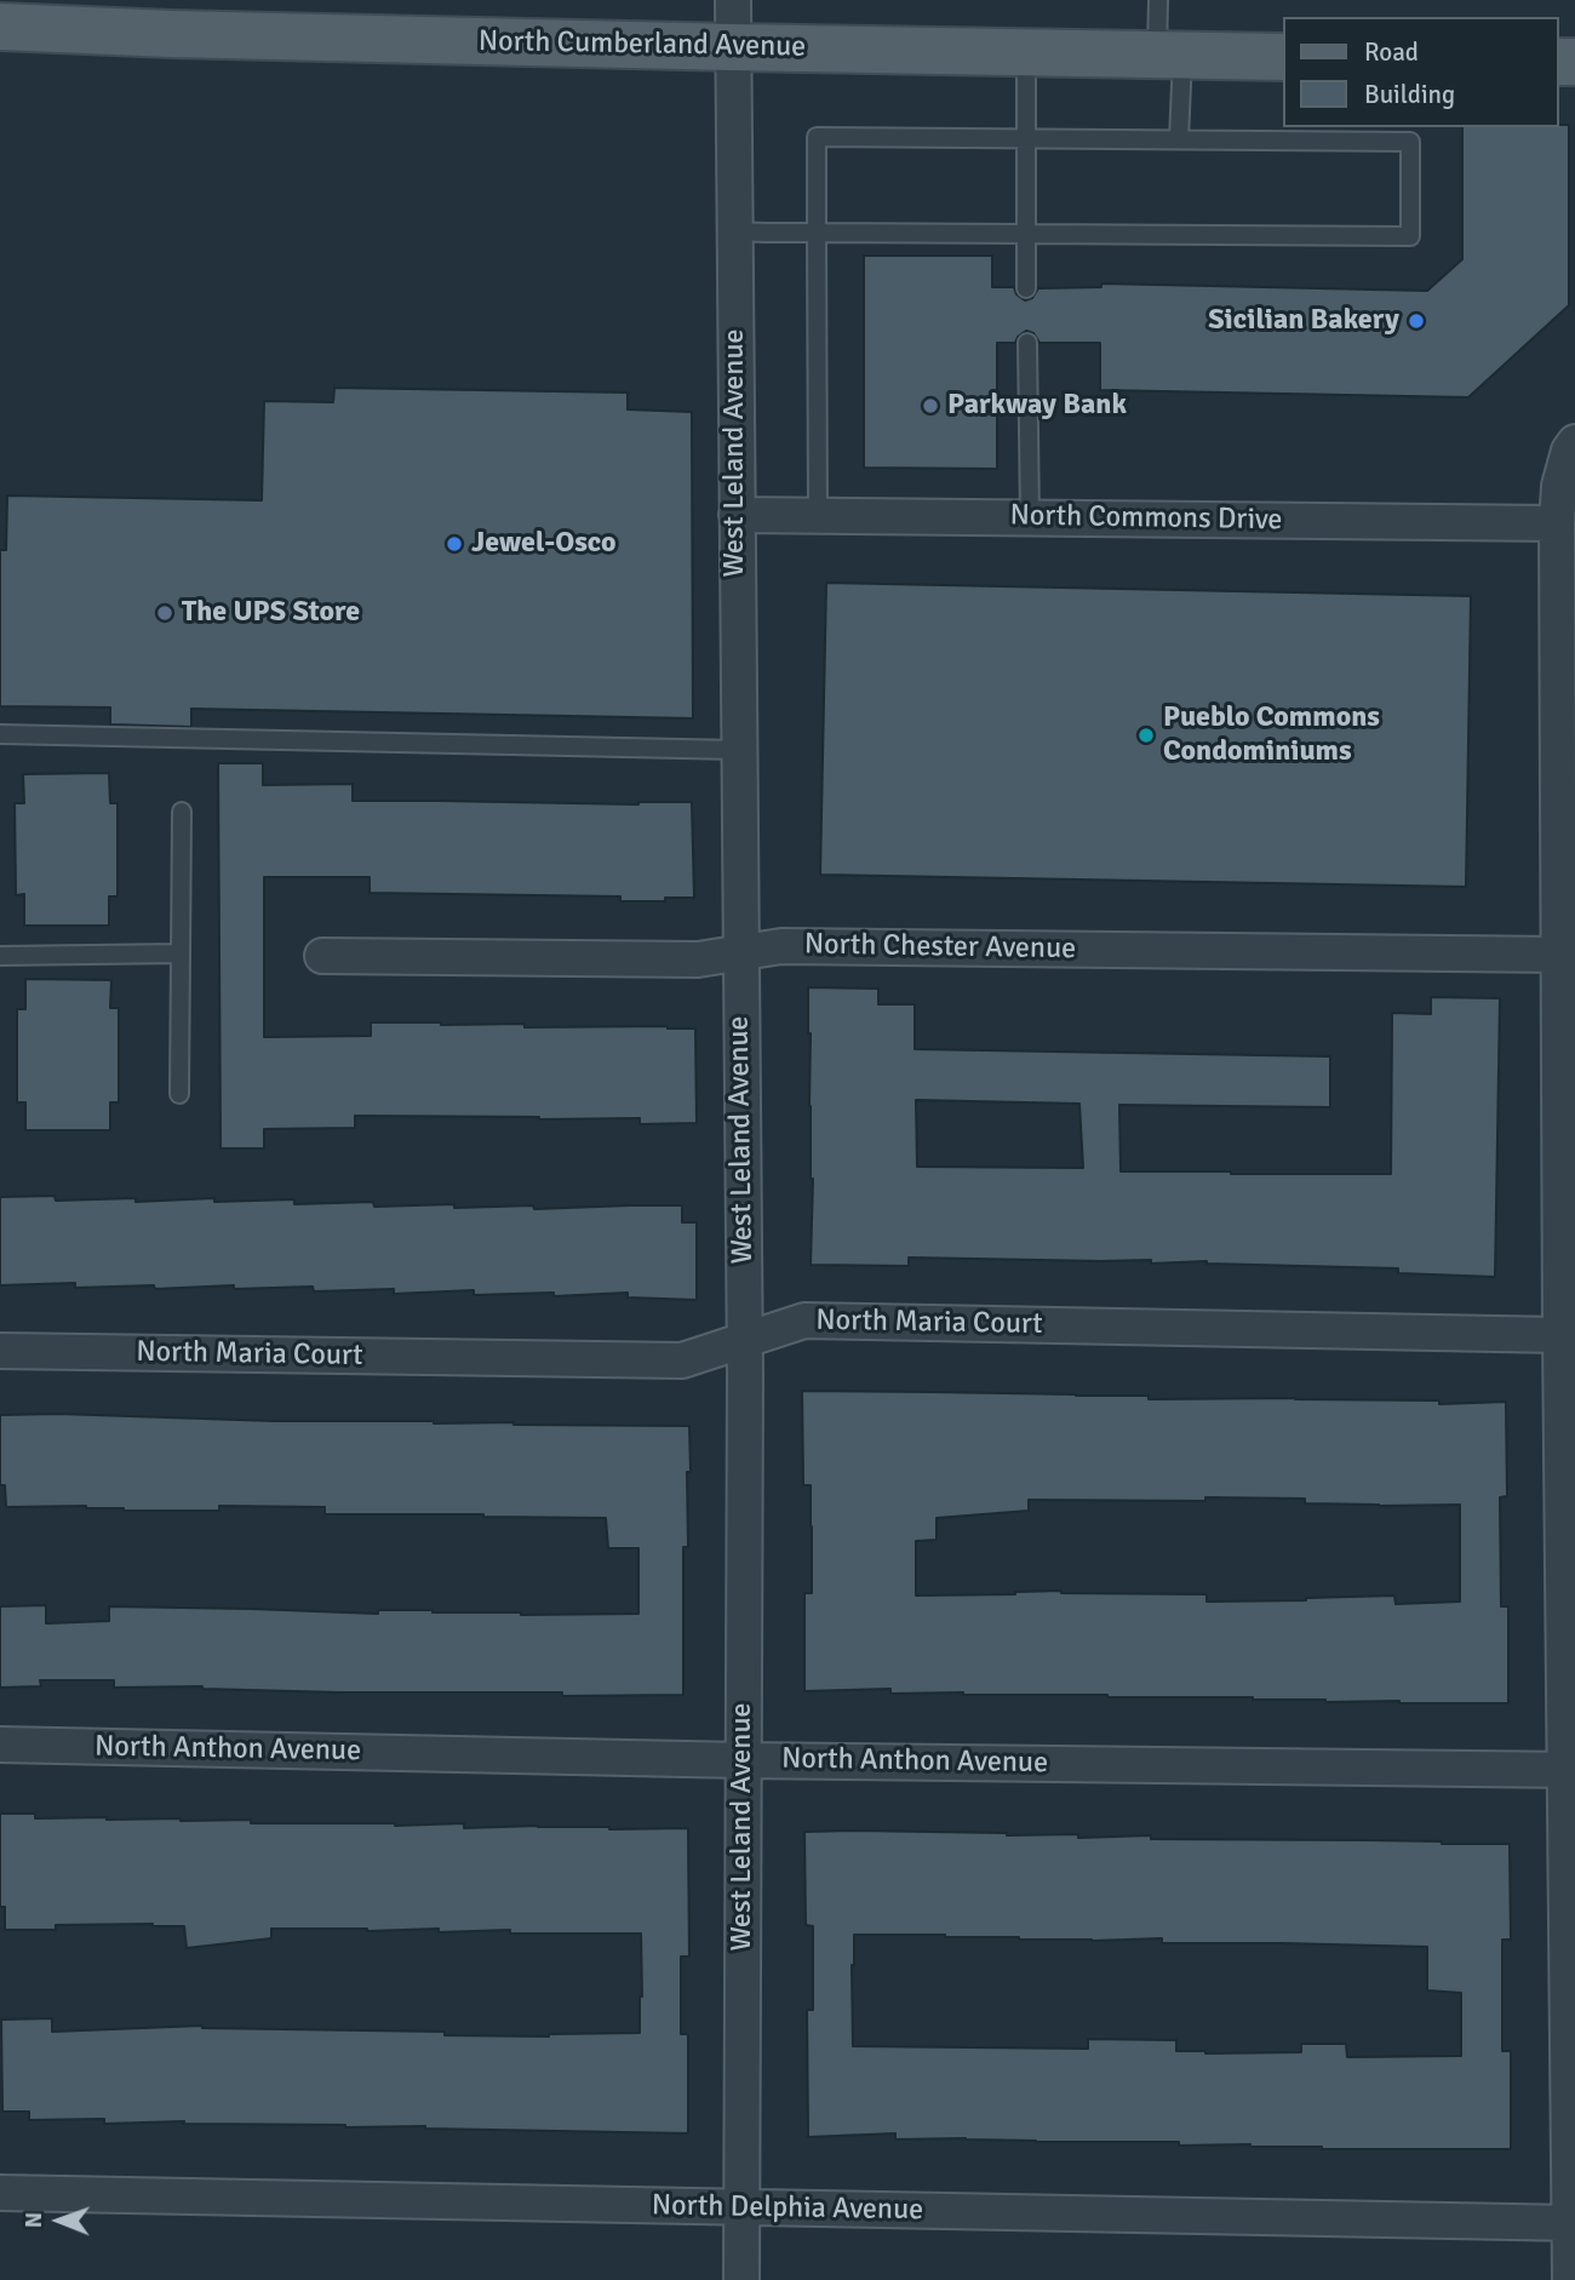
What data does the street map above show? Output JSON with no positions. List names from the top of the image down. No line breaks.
{"streets":{"main road":["North Cumberland Avenue"],"street":["West Leland Avenue","North Commons Drive","North Chester Avenue","North Maria Court","North Anthon Avenue","North Delphia Avenue"]},"crossings":[["North Cumberland Avenue","West Leland Avenue"],["West Leland Avenue","North Commons Drive"],["West Leland Avenue","North Chester Avenue"],["West Leland Avenue","North Maria Court"],["West Leland Avenue","North Anthon Avenue"],["West Leland Avenue","North Delphia Avenue"]],"places":["Sicilian Bakery","Parkway Bank","Jewel-Osco","The UPS Store","Pueblo Commons Condominiums"],"legend":["Road","Building"],"north":"left"}
